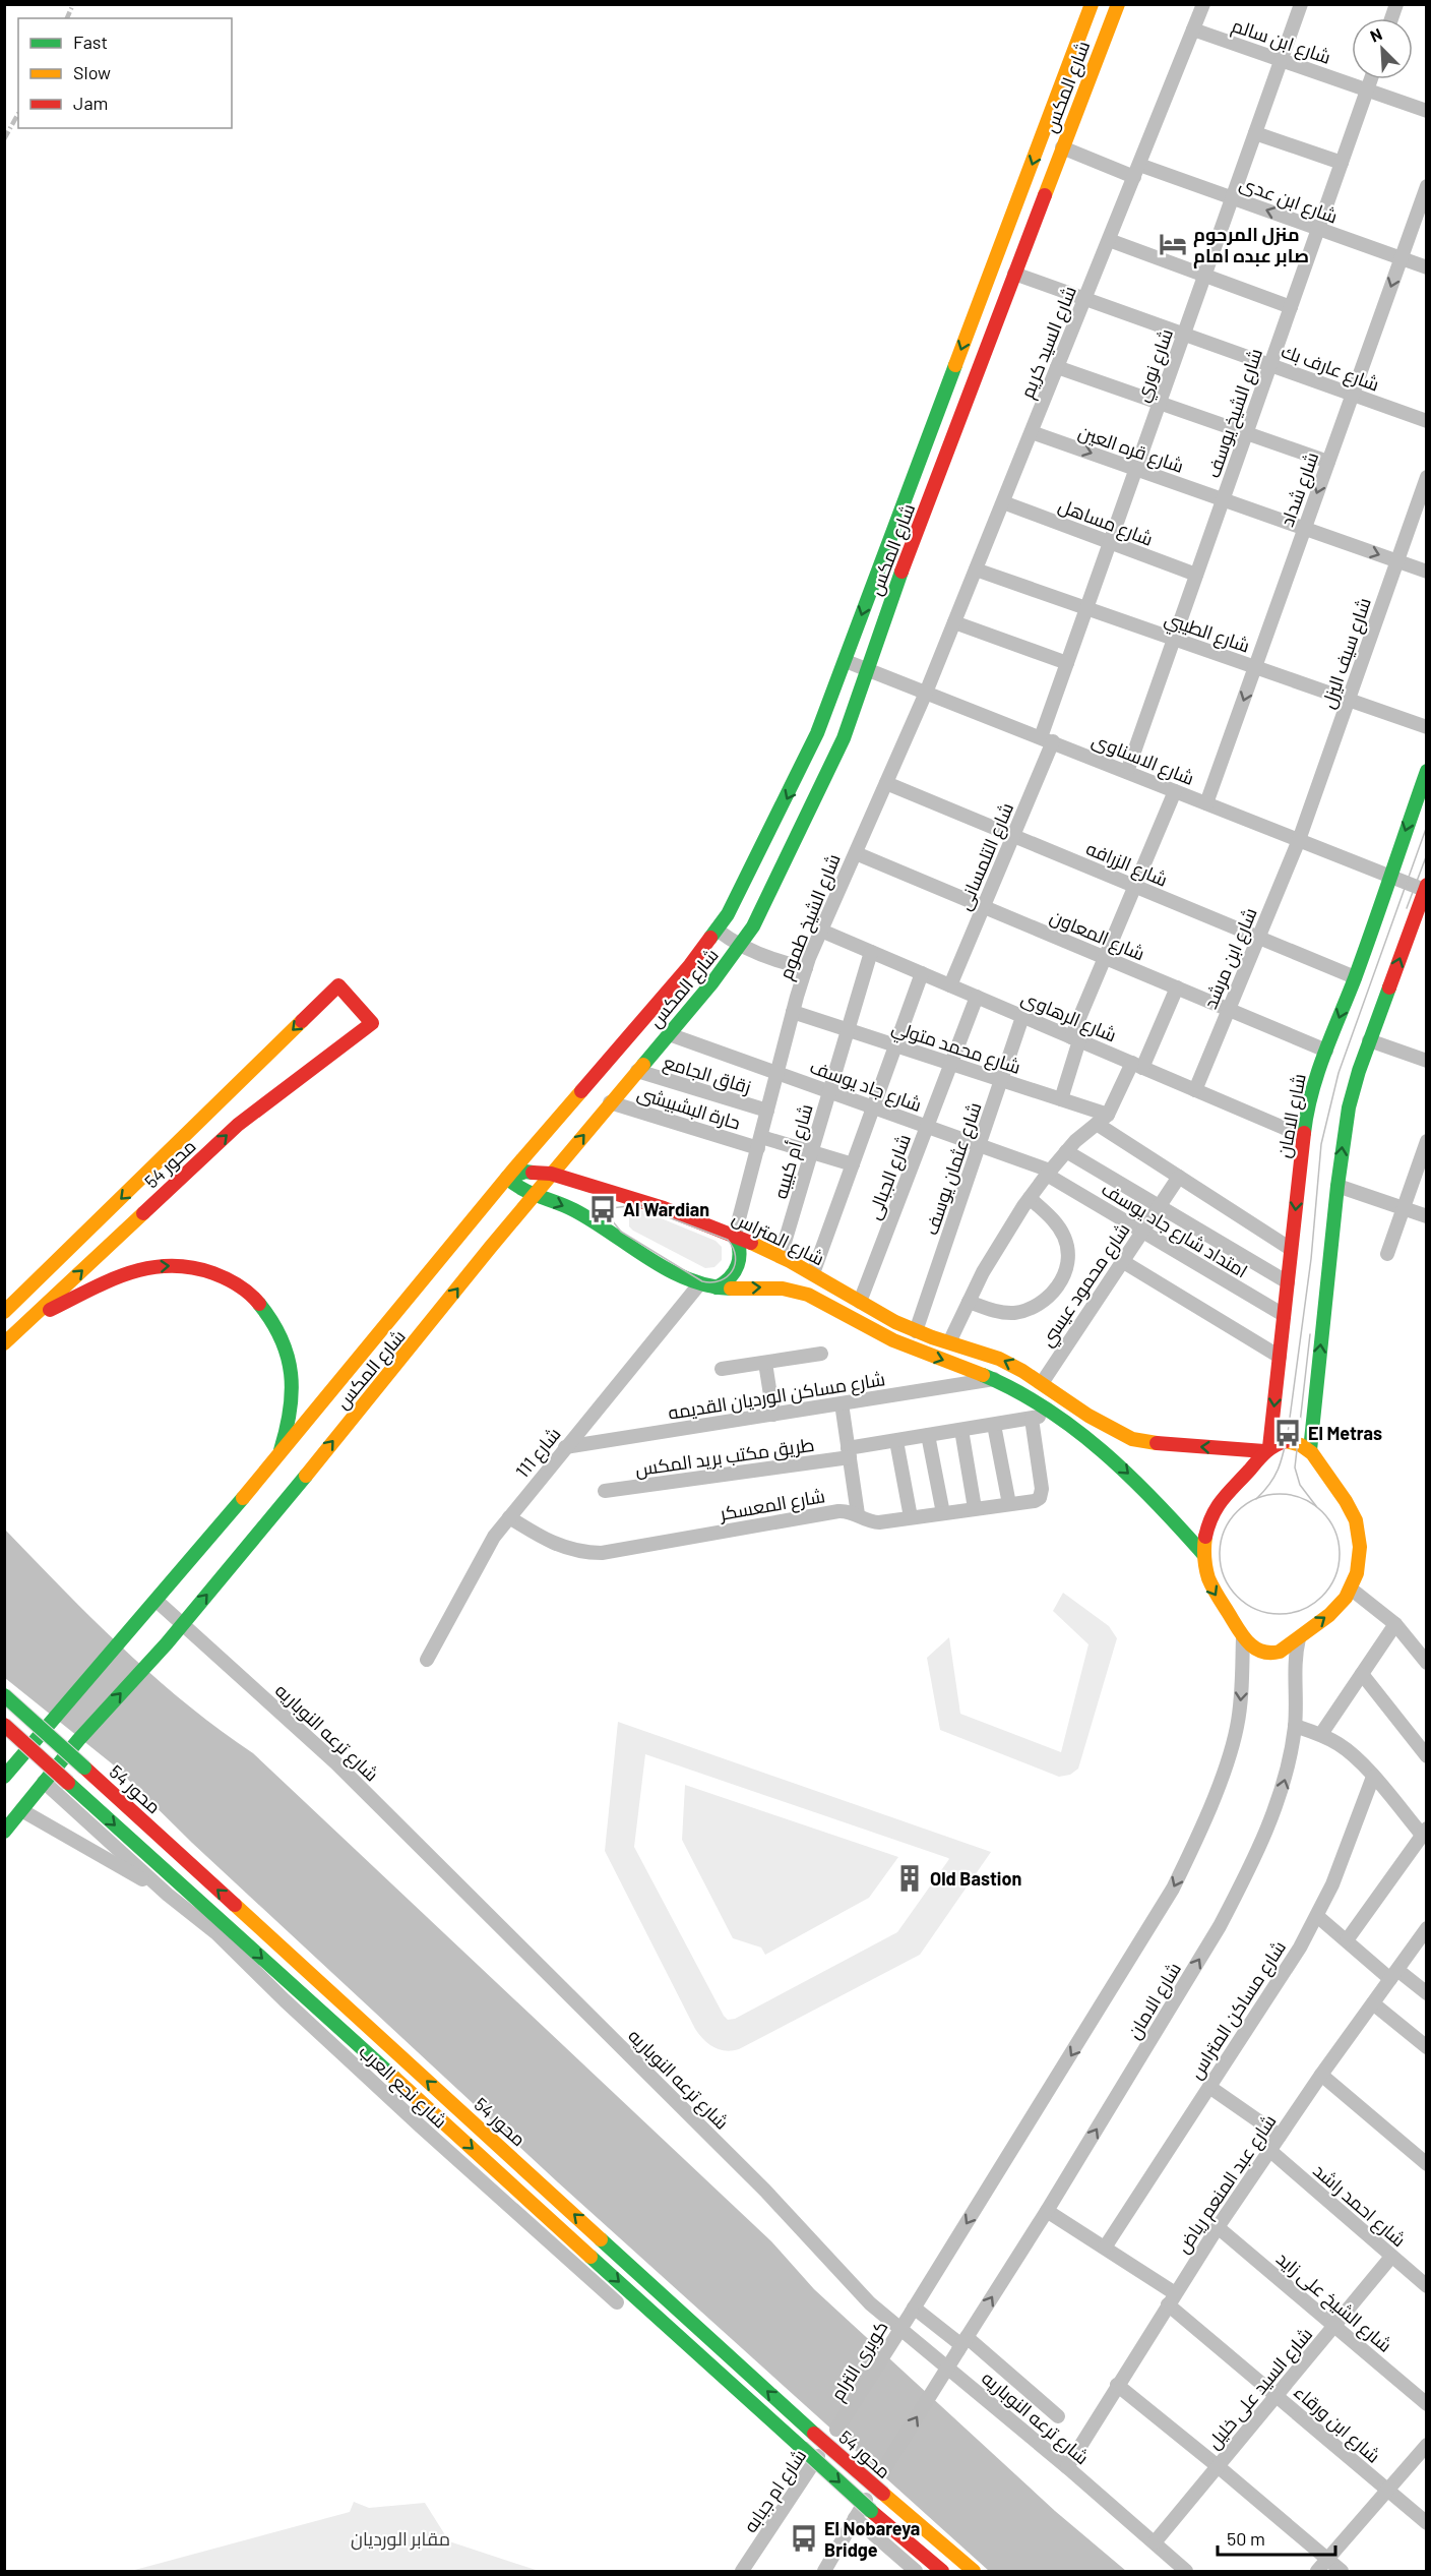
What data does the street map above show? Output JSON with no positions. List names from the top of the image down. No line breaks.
{"streets":{"main road":["شارع المكس","شارع الامان","محور 54","شارع المتراس"],"street":["شارع ابن سالم","شارع ابن عدى","شارع السيد كريم","شارع نوري","شارع عارف بك","شارع الشيخ يوسف","شارع قره العين","شارع شداد","شارع مساهل","شارع الطيبي","شارع سيف اليزل","شارع الاسناوى","شارع التلمسانى","شارع الزرافه","شارع الشيخ طموم","شارع المعاون","شارع ابن مرشد","شارع الرهاوى","شارع محمد متولي","زقاق الجامع","شارع جاد يوسف","حارة البشبيشى","شارع أم كبيبه","شارع عثمان يوسف","شارع الجبالى","امتداد شارع جاد يوسف","شارع محمود عيسي","شارع مساكن الورديان القديمه","شارع 111","طريق مكتب بريد المكس","شارع المعسكر","شارع ترعه النوباريه","شارع مساكن المتراس","شارع نجع العرب","شارع عبد المنعم رياض","شارع احمد راشد","شارع الشيخ على زايد","كوبرى الترام","شارع السيد على خليل","شارع ابن ورقاء","شارع ام جبابه"]},"crossings":[["شارع ابن سالم","شارع السيد كريم"],["شارع ابن سالم","شارع نوري"],["شارع ابن سالم","شارع الشيخ يوسف"],["شارع المكس","شارع ابن عدى"],["شارع المكس","شارع عارف بك"],["شارع المكس","شارع الاسناوى"],["شارع المكس","زقاق الجامع"],["شارع المكس","شارع جاد يوسف"],["شارع المكس","حارة البشبيشى"],["شارع المكس","شارع المتراس"],["شارع المكس","شارع ترعه النوباريه"],["شارع المكس","شارع نجع العرب"],["شارع ابن عدى","شارع السيد كريم"],["شارع ابن عدى","شارع نوري"],["شارع ابن عدى","شارع الشيخ يوسف"],["شارع ابن عدى","شارع شداد"],["شارع السيد كريم","شارع عارف بك"],["شارع السيد كريم","شارع قره العين"],["شارع السيد كريم","شارع مساهل"],["شارع السيد كريم","شارع الطيبي"],["شارع السيد كريم","شارع الاسناوى"],["شارع السيد كريم","شارع الشيخ طموم"],["شارع نوري","شارع عارف بك"],["شارع نوري","شارع قره العين"],["شارع نوري","شارع مساهل"],["شارع نوري","شارع الطيبي"],["شارع نوري","شارع الاسناوى"],["شارع نوري","شارع التلمسانى"],["شارع عارف بك","شارع الشيخ يوسف"],["شارع عارف بك","شارع شداد"],["شارع الشيخ يوسف","شارع قره العين"],["شارع الشيخ يوسف","شارع مساهل"],["شارع الشيخ يوسف","شارع الطيبي"],["شارع الشيخ يوسف","شارع الاسناوى"],["شارع قره العين","شارع شداد"],["شارع قره العين","شارع سيف اليزل"],["شارع شداد","شارع الطيبي"],["شارع شداد","شارع الاسناوى"],["شارع الطيبي","شارع سيف اليزل"],["شارع سيف اليزل","شارع الاسناوى"],["شارع سيف اليزل","شارع ابن مرشد"],["شارع الاسناوى","شارع التلمسانى"],["شارع الاسناوى","شارع الشيخ طموم"],["شارع الاسناوى","شارع ابن مرشد"],["شارع الاسناوى","شارع الامان"],["شارع التلمسانى","شارع الزرافه"],["شارع التلمسانى","شارع المعاون"],["شارع التلمسانى","شارع الرهاوى"],["شارع الزرافه","شارع الشيخ طموم"],["شارع الزرافه","شارع ابن مرشد"],["شارع الزرافه","شارع الامان"],["شارع الشيخ طموم","شارع المعاون"],["شارع الشيخ طموم","شارع الرهاوى"],["شارع الشيخ طموم","شارع محمد متولي"],["شارع الشيخ طموم","زقاق الجامع"],["شارع الشيخ طموم","شارع جاد يوسف"],["شارع الشيخ طموم","حارة البشبيشى"],["شارع الشيخ طموم","شارع المتراس"],["شارع المعاون","شارع ابن مرشد"],["شارع المعاون","شارع الامان"],["شارع ابن مرشد","شارع الرهاوى"],["شارع الرهاوى","شارع الامان"],["شارع الرهاوى","شارع أم كبيبه"],["شارع الرهاوى","شارع عثمان يوسف"],["شارع الرهاوى","شارع الجبالى"],["شارع محمد متولي","شارع الامان"],["شارع محمد متولي","شارع أم كبيبه"],["شارع محمد متولي","شارع عثمان يوسف"],["شارع محمد متولي","شارع الجبالى"],["شارع محمد متولي","شارع محمود عيسي"],["شارع جاد يوسف","شارع أم كبيبه"],["شارع جاد يوسف","شارع عثمان يوسف"],["شارع جاد يوسف","شارع الجبالى"],["شارع جاد يوسف","امتداد شارع جاد يوسف"],["حارة البشبيشى","شارع أم كبيبه"],["شارع الامان","امتداد شارع جاد يوسف"],["شارع الامان","شارع المتراس"],["شارع الامان","شارع ابن ورقاء"],["شارع أم كبيبه","شارع المتراس"],["شارع عثمان يوسف","شارع المتراس"],["شارع الجبالى","شارع المتراس"],["امتداد شارع جاد يوسف","شارع محمود عيسي"],["شارع المتراس","شارع محمود عيسي"],["شارع مساكن الورديان القديمه","شارع 111"],["شارع 111","شارع المعسكر"],["طريق مكتب بريد المكس","شارع المعسكر"],["شارع ترعه النوباريه","شارع عبد المنعم رياض"],["شارع ترعه النوباريه","شارع السيد على خليل"],["شارع مساكن المتراس","شارع ابن ورقاء"],["شارع عبد المنعم رياض","شارع احمد راشد"],["شارع عبد المنعم رياض","شارع الشيخ على زايد"],["شارع عبد المنعم رياض","شارع ابن ورقاء"],["شارع احمد راشد","شارع السيد على خليل"],["شارع الشيخ على زايد","شارع السيد على خليل"],["كوبرى الترام","شارع ام جبابه"],["شارع السيد على خليل","شارع ابن ورقاء"]],"one_way":["شارع شداد"],"parks":["مقابر الورديان"],"places":{"hotel":["منزل المرحوم صابر عبده امام"],"bus stop":["Al Wardian","El Metras","El Nobareya Bridge"],"building":["Old Bastion"]},"legend":["Fast","Slow","Jam"],"scale_bar":"50 m","north":"top left"}
